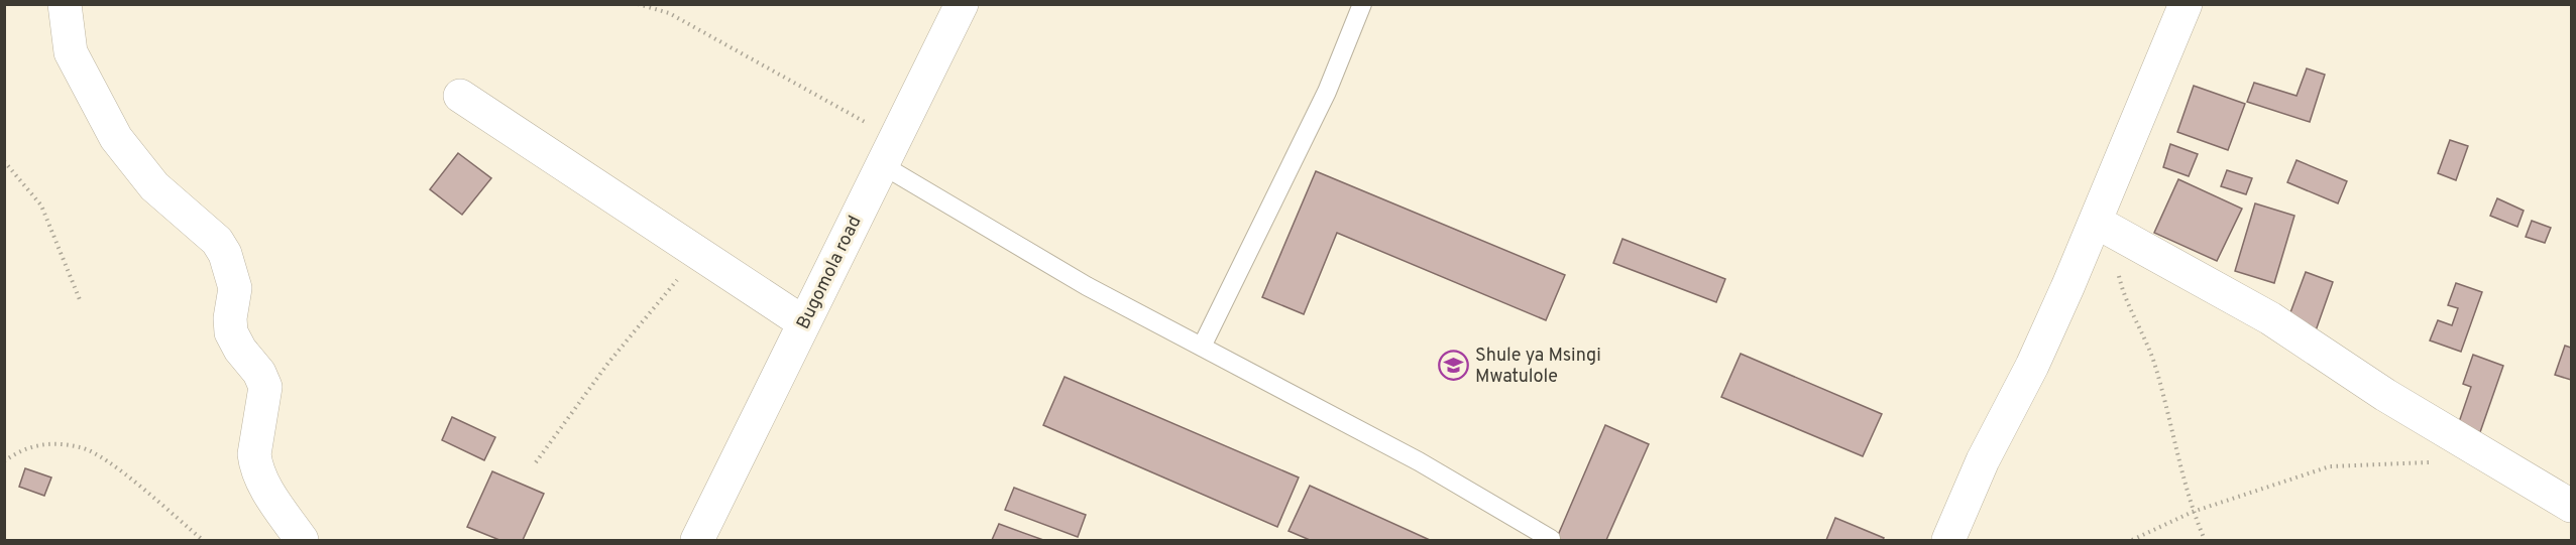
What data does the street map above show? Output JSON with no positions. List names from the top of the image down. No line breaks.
{"streets":{"street":["Bugomola road"]},"places":{"school or university":["Shule ya Msingi Mwatulole"]}}
